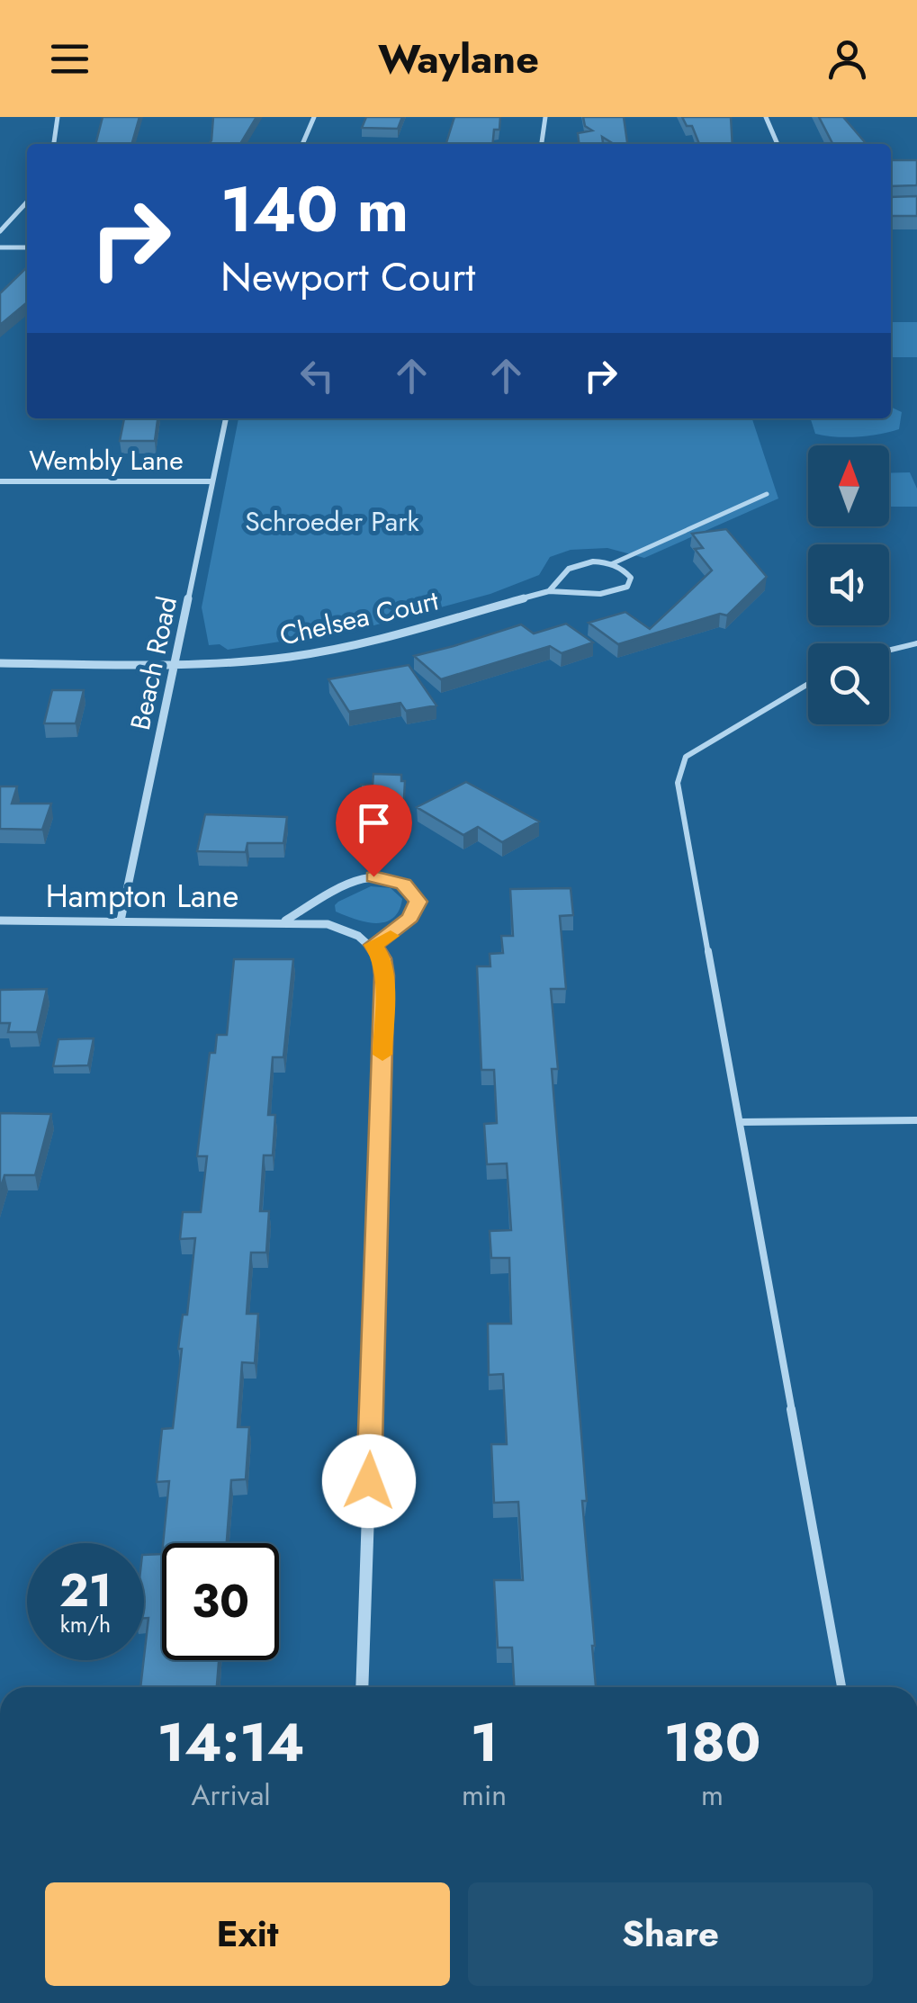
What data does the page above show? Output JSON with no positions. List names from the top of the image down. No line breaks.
{"streets":{"street":["Wembly Lane","Chelsea Court","Beach Road","Hampton Lane"]},"crossings":[["Wembly Lane","Beach Road"],["Chelsea Court","Beach Road"],["Beach Road","Hampton Lane"]],"parks":["Schroeder Park"],"north":"top","page":{"header":"Waylane","turn":["140 m","Newport Court"],"speed":"21 km/h","limit":"30","eta":["14:14","Arrival","1","min","180","m"],"buttons":["Exit","Share"]}}
